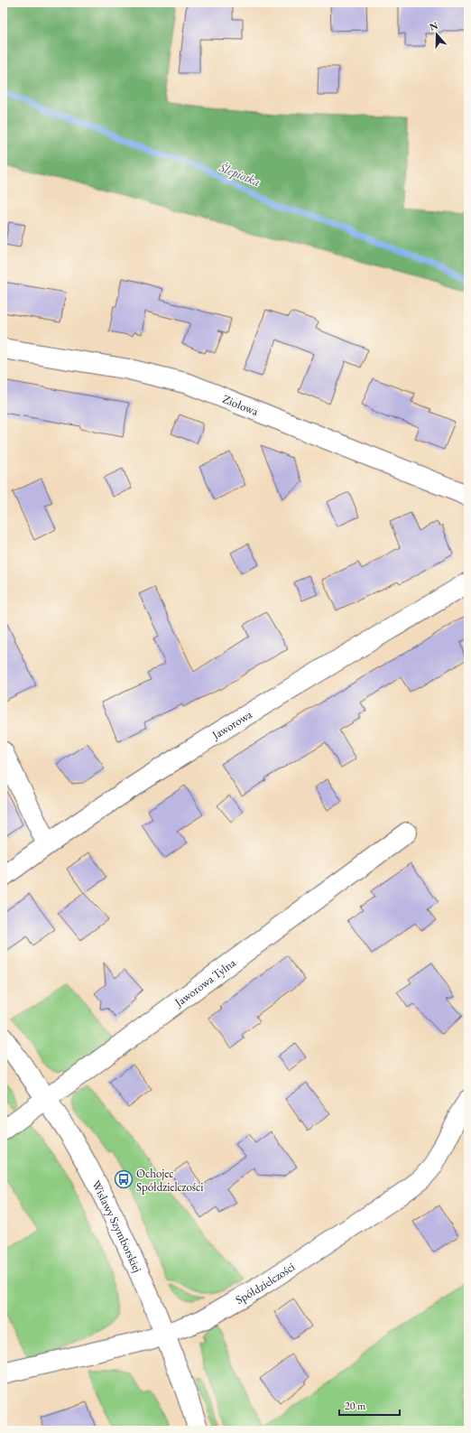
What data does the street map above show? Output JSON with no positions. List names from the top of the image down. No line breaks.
{"streets":{"street":["Ziołowa","Jaworowa","Jaworowa Tylna","Wisławy Szymborskiej","Spółdzielczości"]},"crossings":[["Jaworowa Tylna","Wisławy Szymborskiej"],["Wisławy Szymborskiej","Spółdzielczości"]],"water":["Ślepiotka"],"places":{"bus stop":["Ochojec Spółdzielczości"]},"scale_bar":"20 m","north":"top"}
